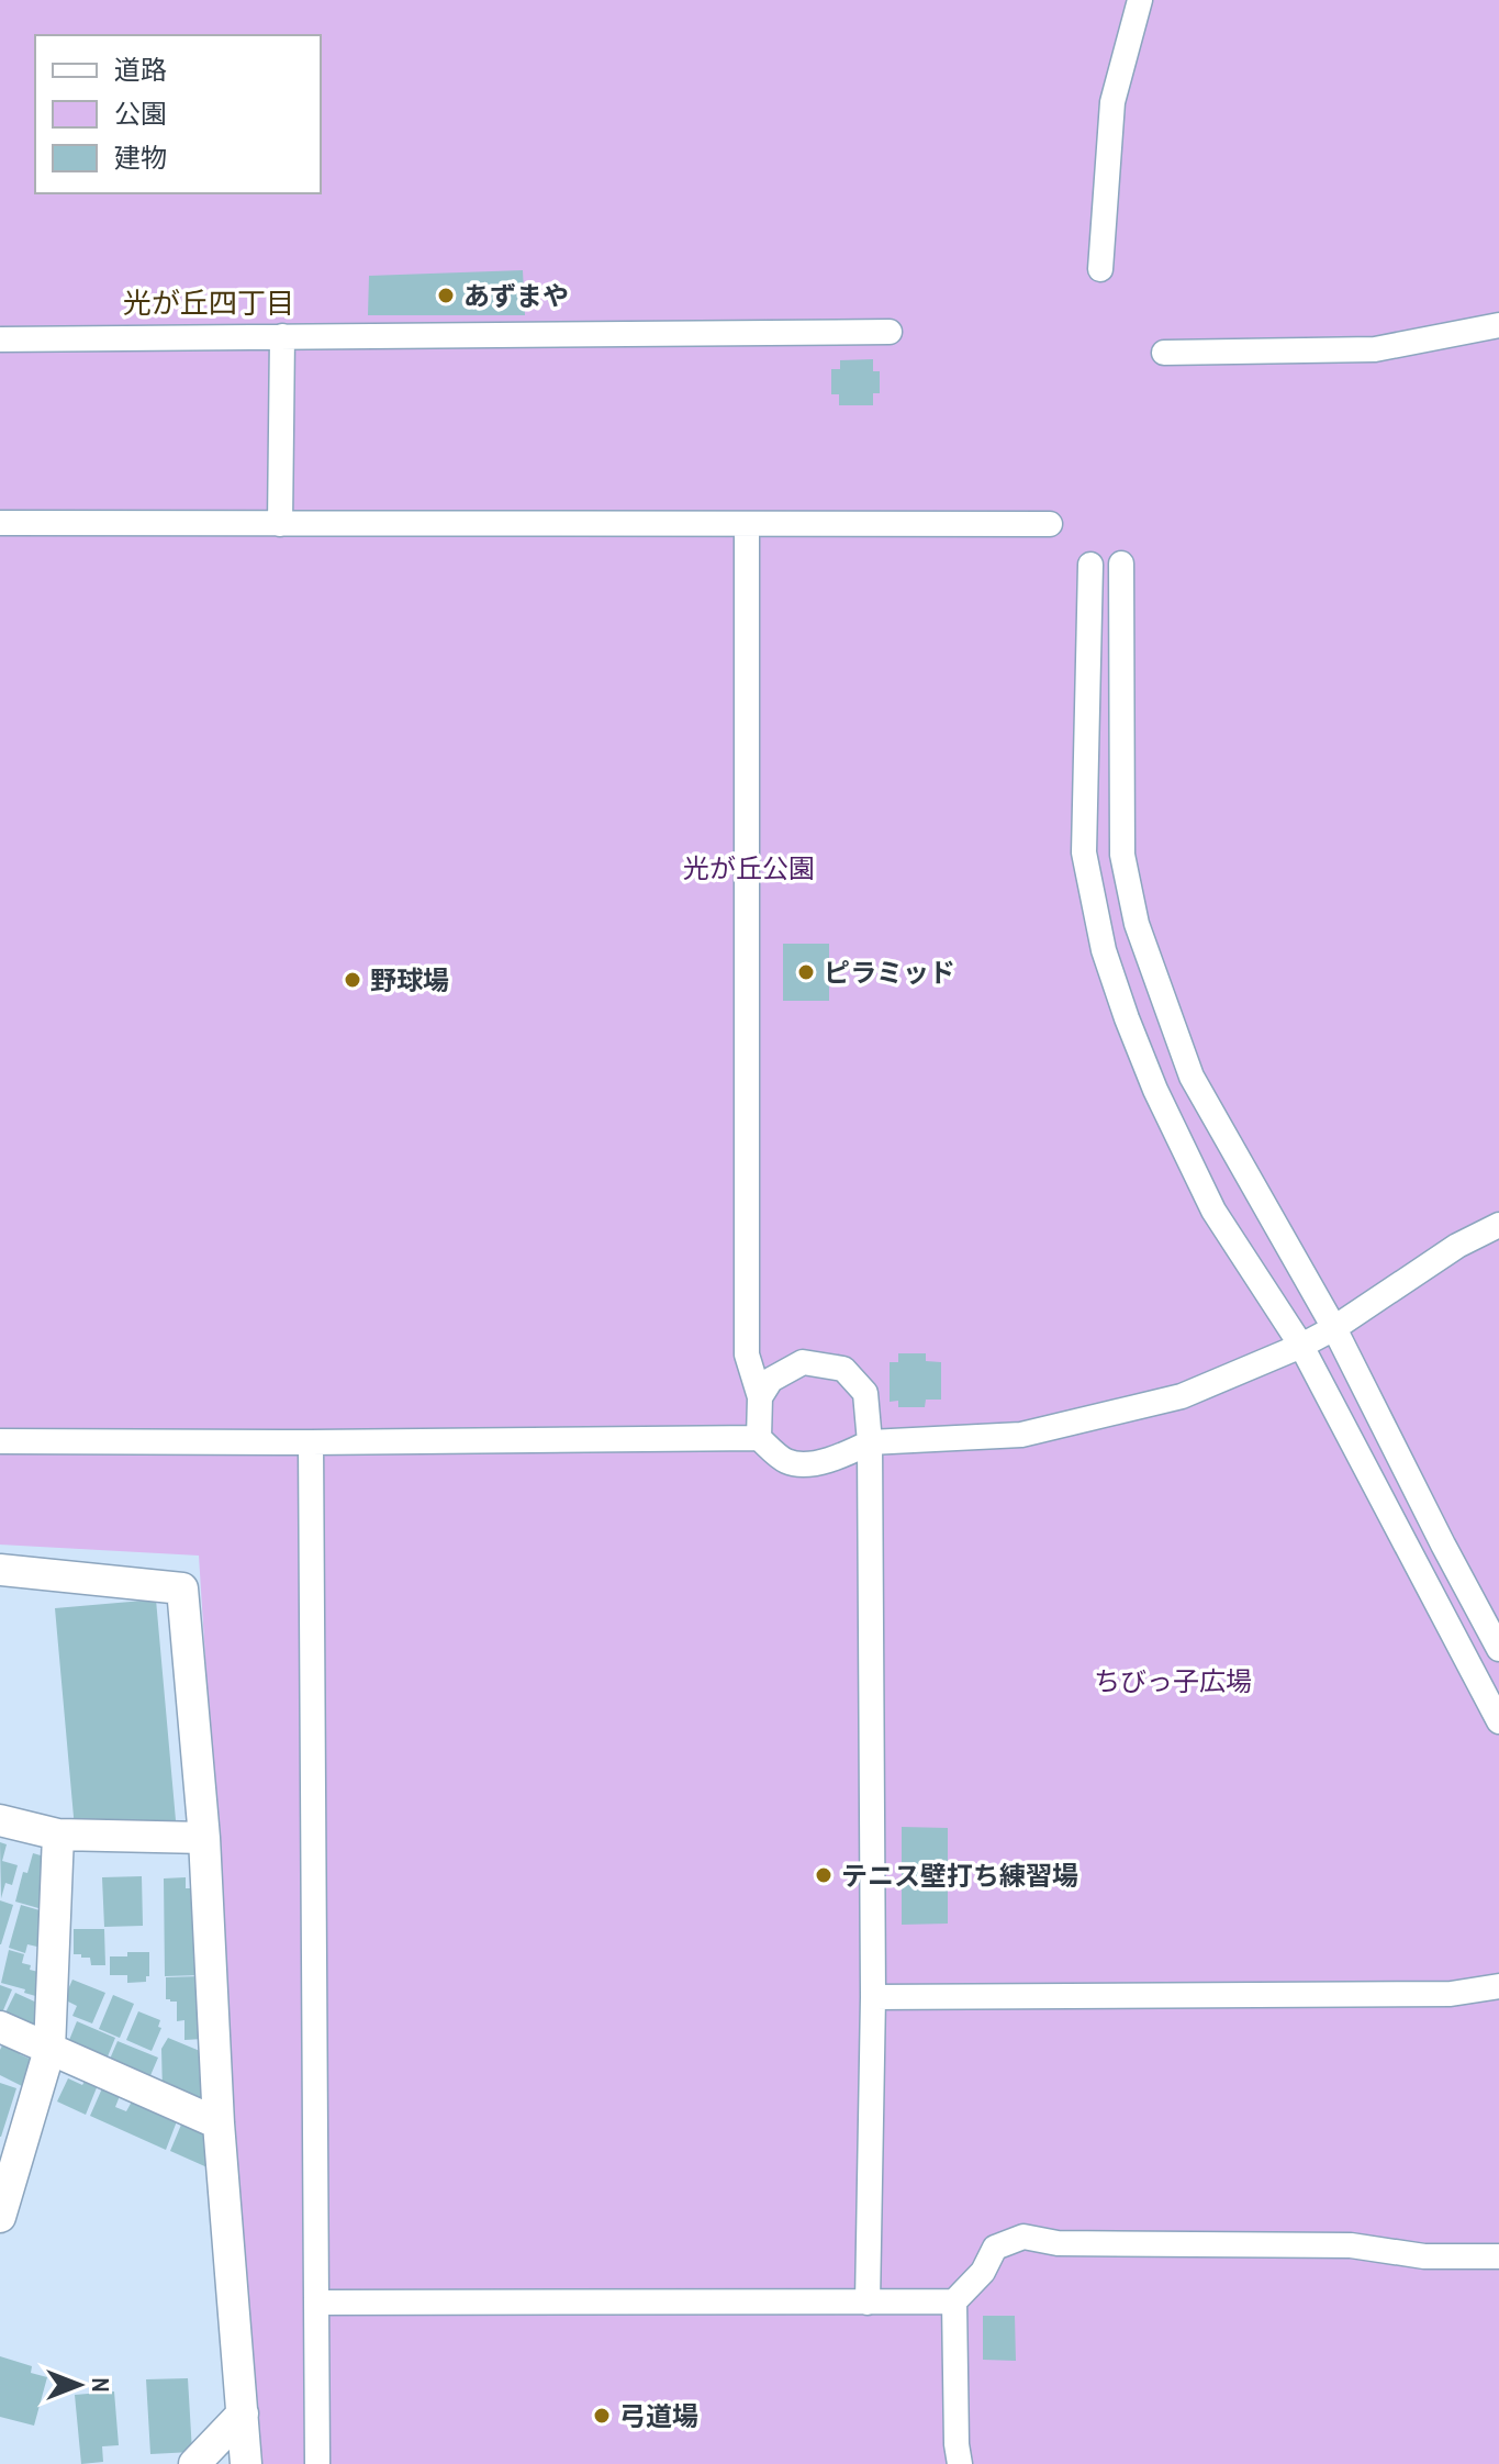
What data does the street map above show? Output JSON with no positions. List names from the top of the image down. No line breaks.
{"districts":["光が丘四丁目"],"parks":["光が丘公園","ちびっ子広場"],"places":["あずまや","ピラミッド","野球場","テニス壁打ち練習場","弓道場"],"legend":["道路","公園","建物"],"north":"right"}
